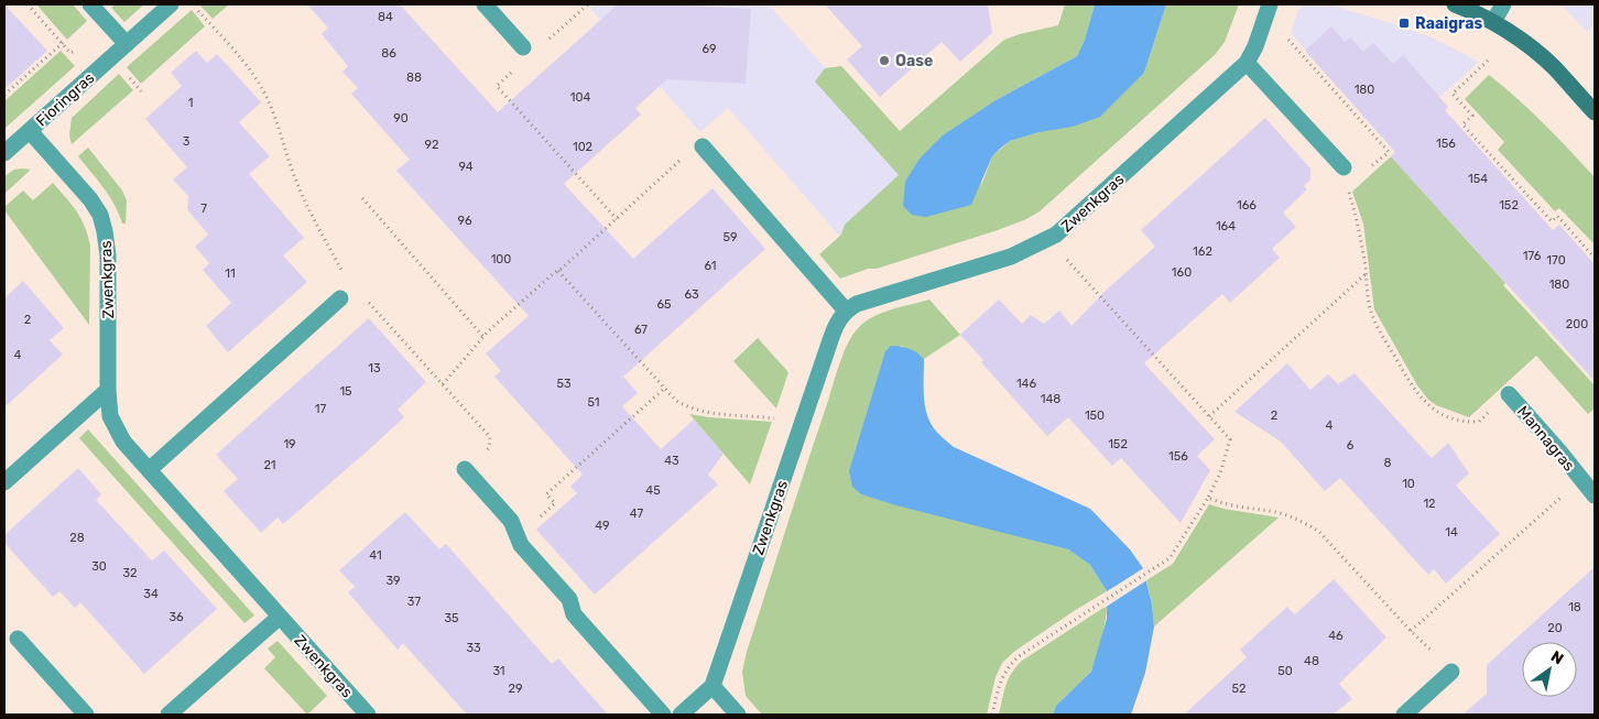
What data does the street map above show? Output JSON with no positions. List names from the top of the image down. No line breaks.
{"streets":{"street":["Fioringras","Zwenkgras","Mannagras"]},"crossings":[["Fioringras","Zwenkgras"]],"places":{"transit":["Raaigras"],"other":["Oase"]},"house_numbers":["84","69","86","88","180","104","1","90","3","156","92","102","94","154","166","152","7","96","164","59","162","176","100","170","61","160","11","180","63","65","2","200","67","4","13","53","146","15","148","51","17","150","2","4","19","152","6","156","43","8","21","10","45","12","47","49","14","28","41","30","32","39","34","37","18","36","35","20","46","33","48","31","50","29","52"],"north":"top right"}
